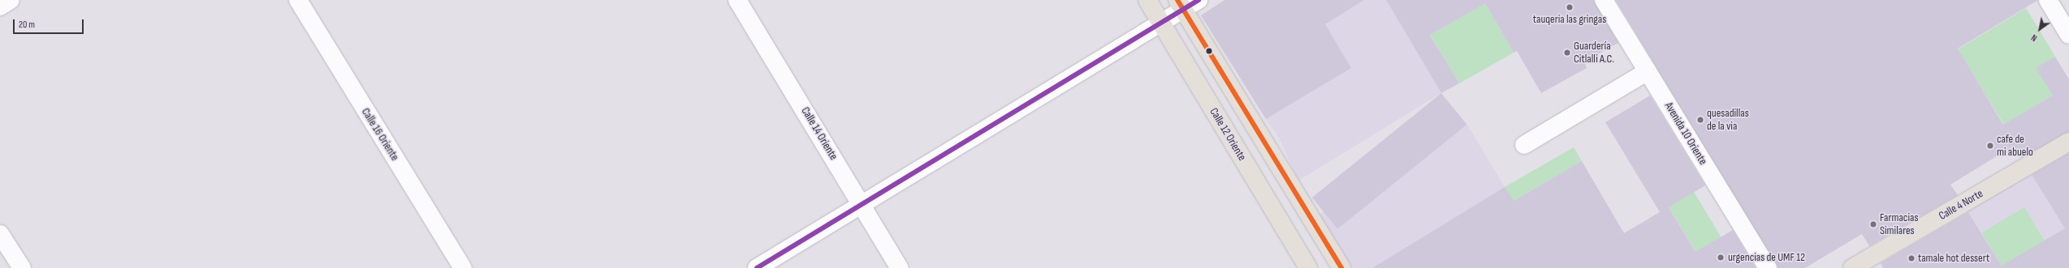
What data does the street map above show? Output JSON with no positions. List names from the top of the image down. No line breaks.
{"streets":{"main road":["Calle 12 Oriente","Calle 4 Norte"],"street":["Calle 14 Oriente","Avenida 10 Oriente","Calle 16 Oriente"]},"places":["tauqeria las gringas","Guardería Citlalli A.C.","quesadillas de la via","cafe de mi abuelo","Farmacias Similares","urgencias de UMF 12","tamale hot dessert"],"scale_bar":"20 m","north":"bottom left"}
